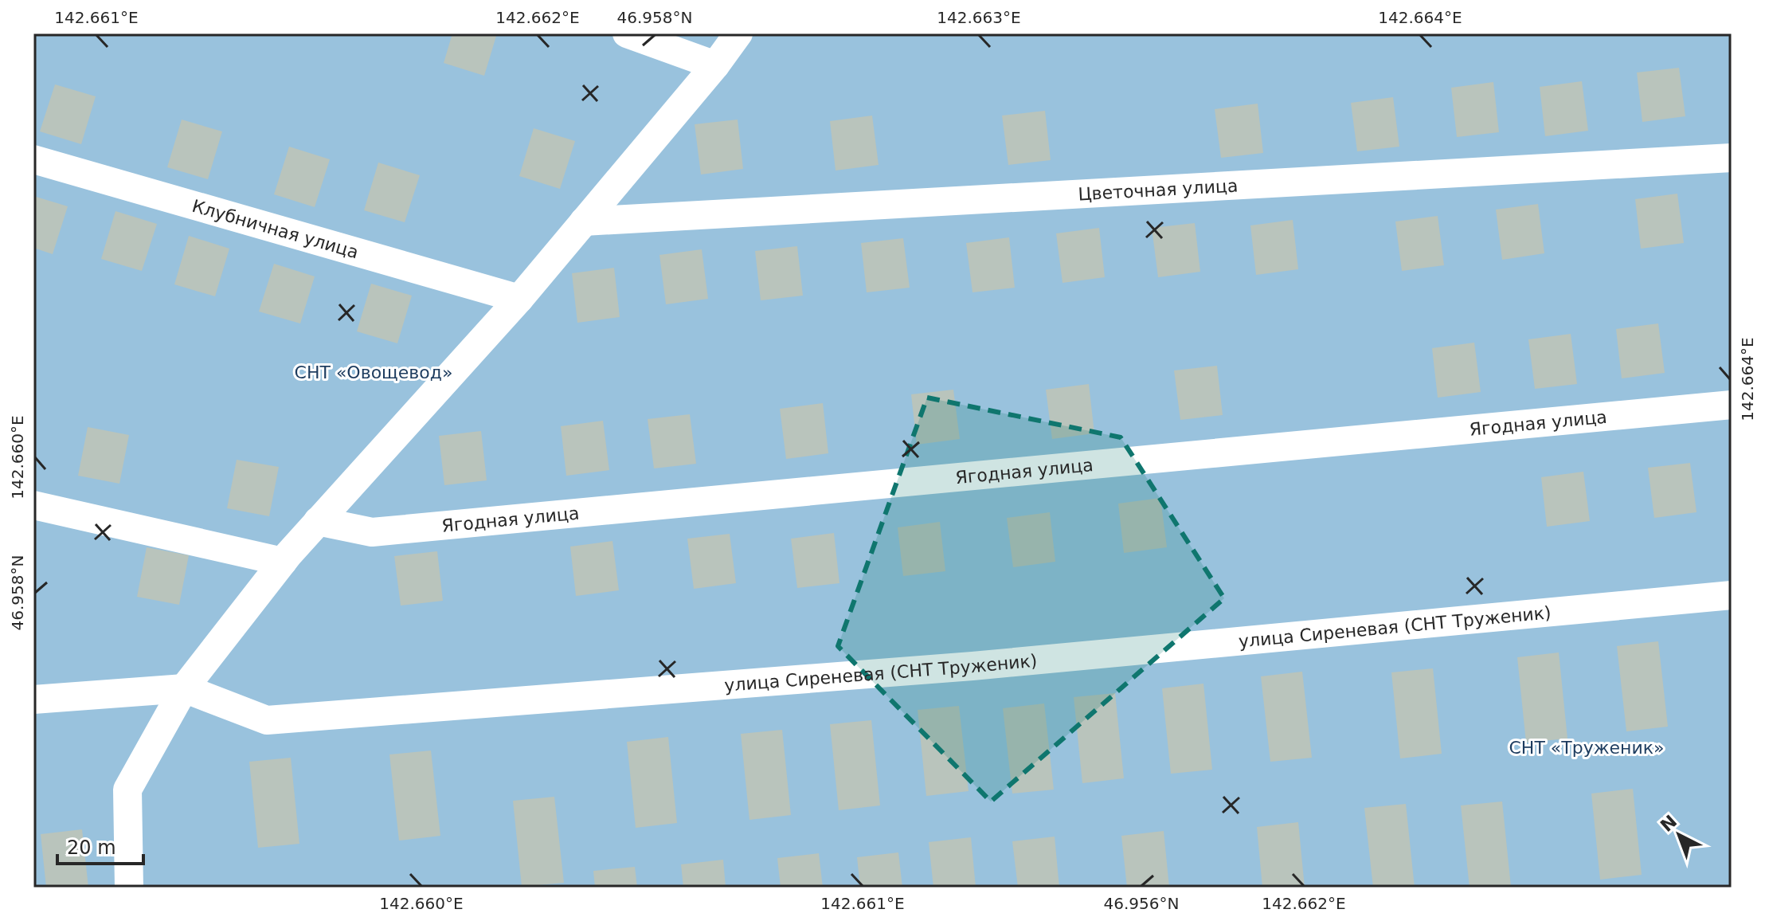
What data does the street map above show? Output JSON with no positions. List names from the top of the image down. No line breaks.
{"streets":{"street":["Цветочная улица","Клубничная улица","Ягодная улица","улица Сиреневая (СНТ Труженик)"]},"parks":["СНТ «Овощевод»","СНТ «Труженик»"],"scale_bar":"20 m","north":"top left","coordinates":["142.661°E","142.662°E","46.958°N","142.663°E","142.664°E","142.660°E","46.956°N"]}
